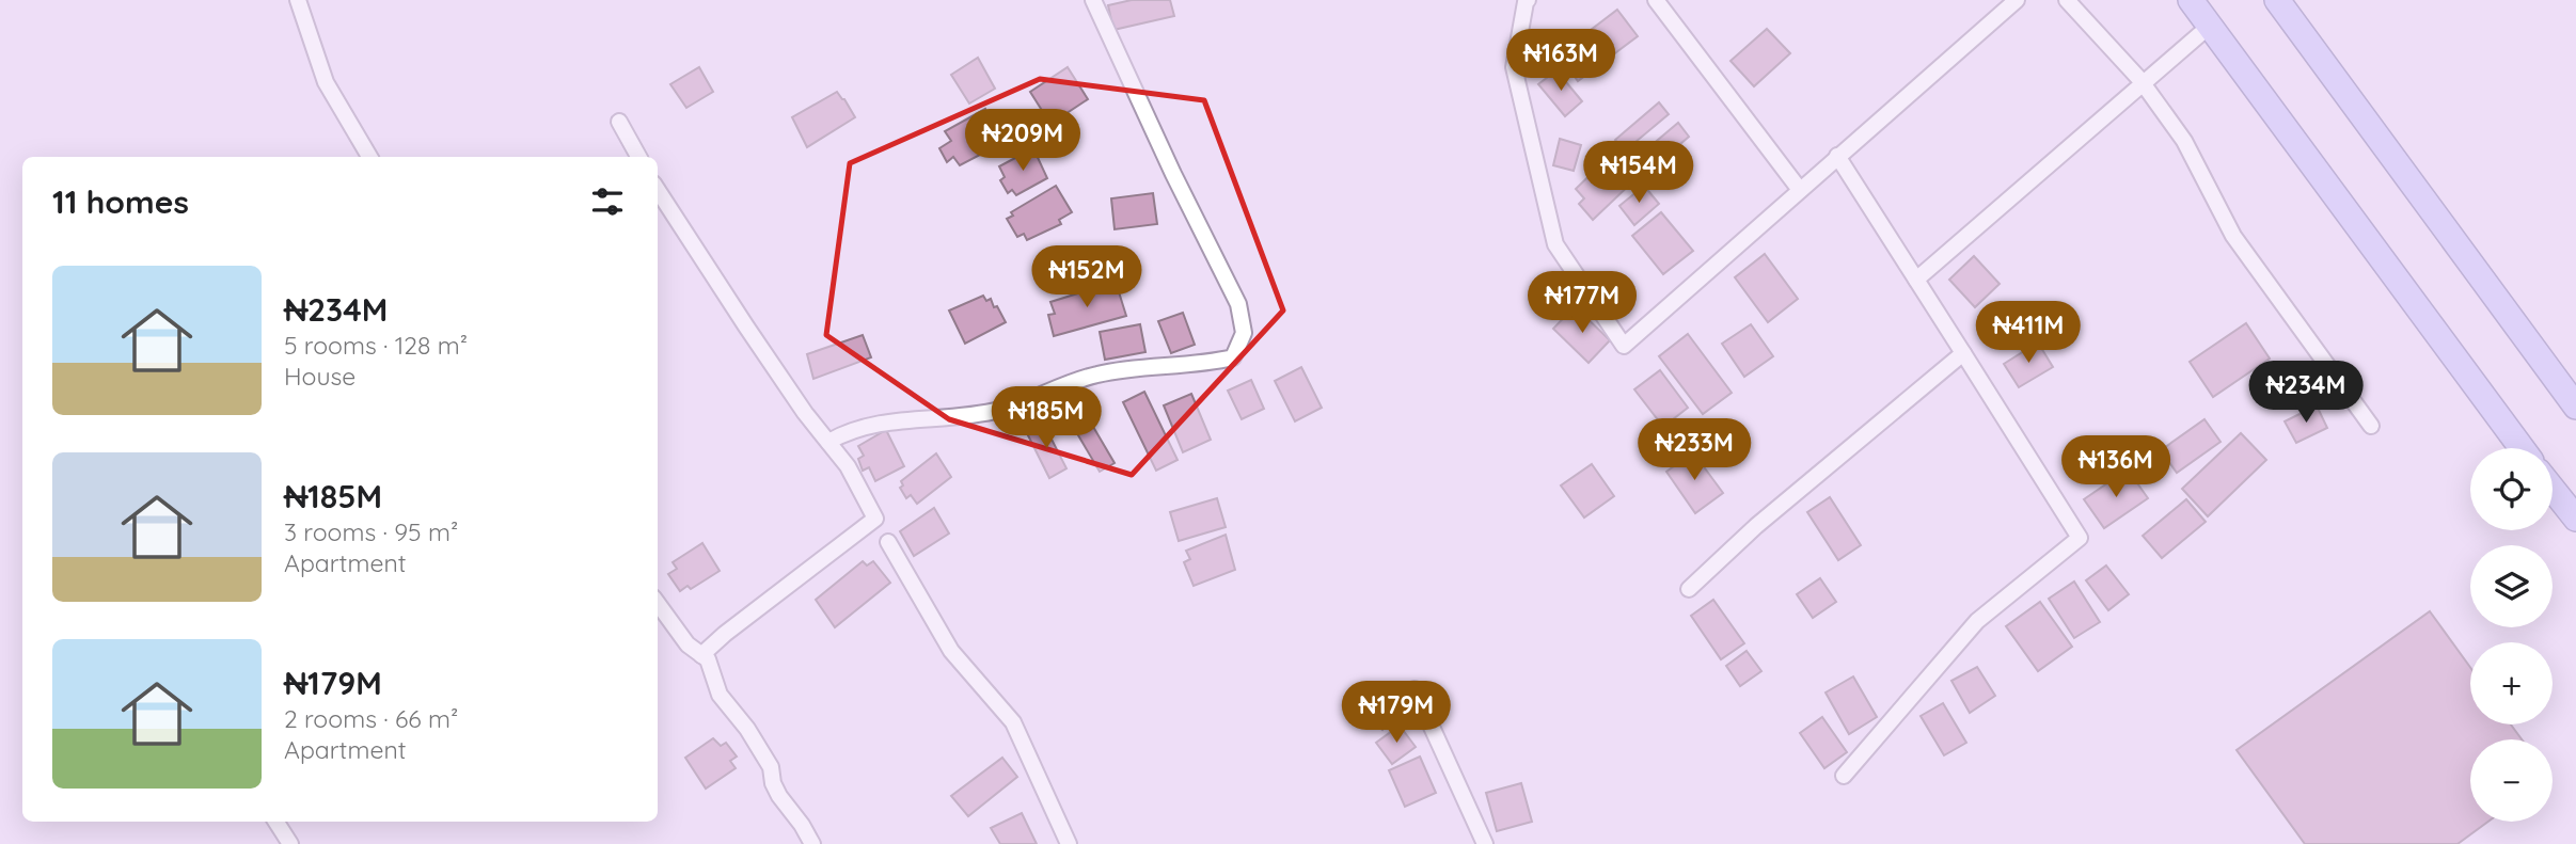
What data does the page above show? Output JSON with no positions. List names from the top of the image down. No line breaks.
{"page":{"price":["₦163M","₦209M","₦154M","₦152M","₦177M","₦411M","₦234M","₦185M","₦233M","₦136M","₦179M"],"heading":"11 homes","list":[{"name":"₦234M","note":"5 rooms · 128 m² · House"},{"name":"₦185M","note":"3 rooms · 95 m² · Apartment"},{"name":"₦179M","note":"2 rooms · 66 m² · Apartment"}],"map_buttons":["+","−"]}}
